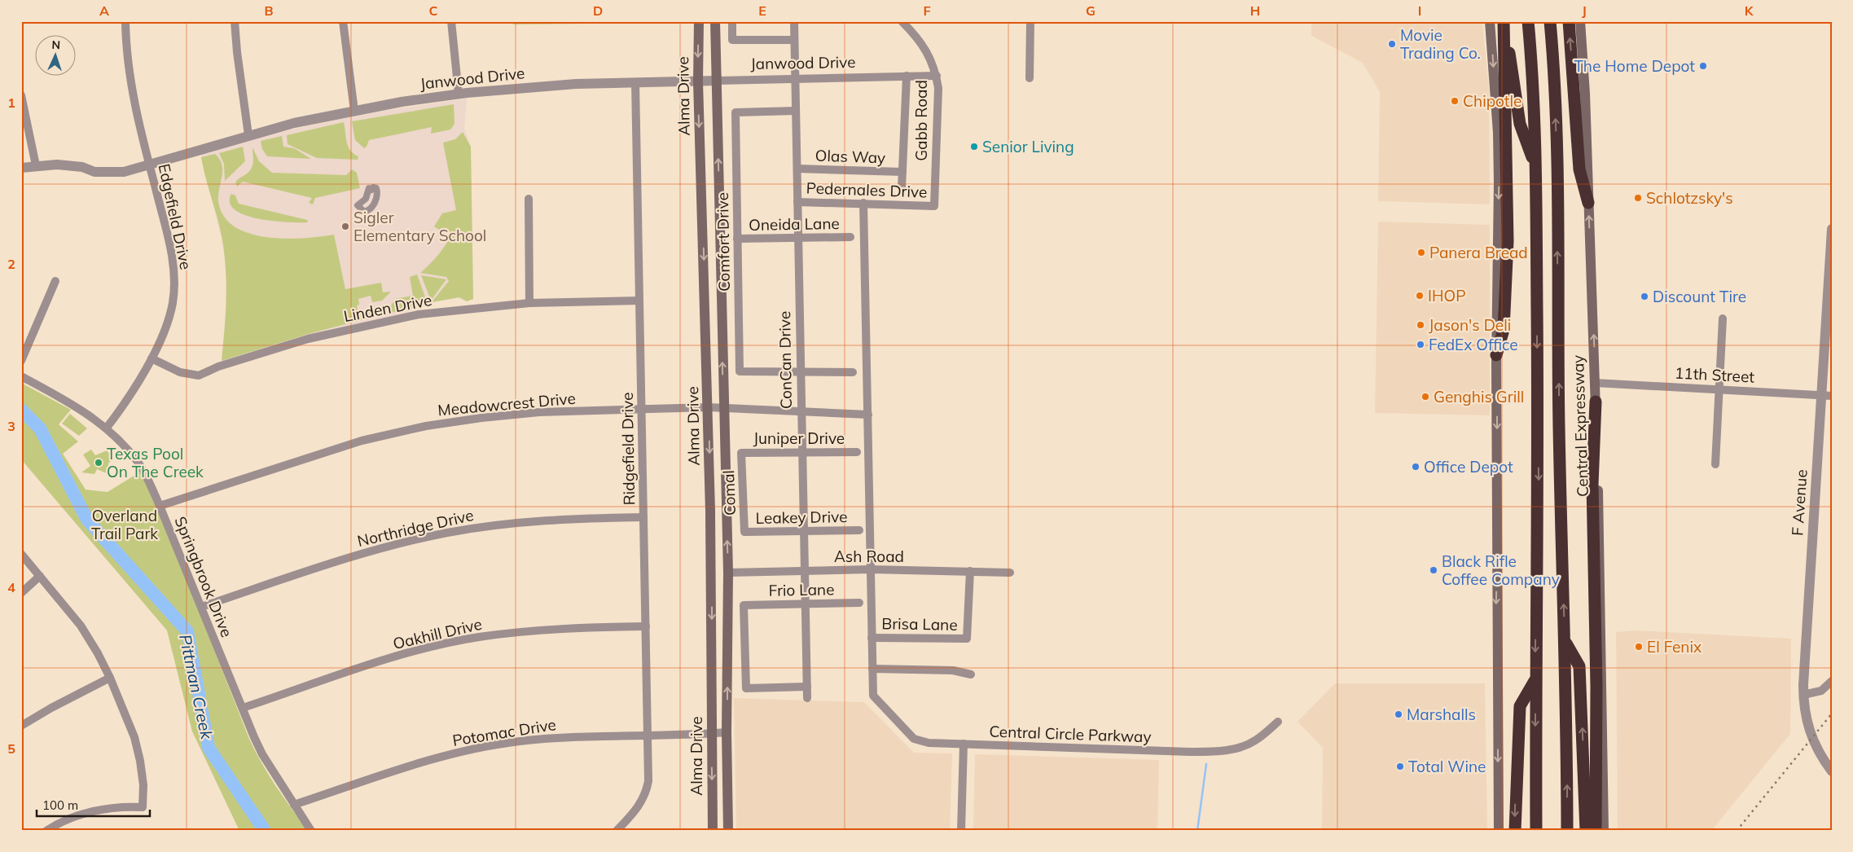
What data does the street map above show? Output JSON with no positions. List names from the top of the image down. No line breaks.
{"streets":{"highway":["Central Expressway"],"main road":["Alma Drive"],"street":["Janwood Drive","Gabb Road","Olas Way","Pedernales Drive","Edgefield Drive","Oneida Lane","Comfort Drive","Linden Drive","ConCan Drive","11th Street","Meadowcrest Drive","Juniper Drive","Ridgefield Drive","Comal","F Avenue","Leakey Drive","Northridge Drive","Ash Road","Springbrook Drive","Frio Lane","Brisa Lane","Oakhill Drive","Potomac Drive","Central Circle Parkway"]},"crossings":[["Janwood Drive","Alma Drive"],["Janwood Drive","Gabb Road"],["Janwood Drive","Edgefield Drive"],["Janwood Drive","ConCan Drive"],["Janwood Drive","Ridgefield Drive"],["Alma Drive","Meadowcrest Drive"],["Alma Drive","Ash Road"],["Alma Drive","Potomac Drive"],["Gabb Road","Pedernales Drive"],["Olas Way","ConCan Drive"],["Pedernales Drive","ConCan Drive"],["Edgefield Drive","Linden Drive"],["Edgefield Drive","Springbrook Drive"],["Oneida Lane","Comfort Drive"],["Oneida Lane","ConCan Drive"],["Comfort Drive","ConCan Drive"],["Linden Drive","Ridgefield Drive"],["ConCan Drive","Meadowcrest Drive"],["ConCan Drive","Juniper Drive"],["ConCan Drive","Leakey Drive"],["ConCan Drive","Ash Road"],["ConCan Drive","Frio Lane"],["11th Street","Central Expressway"],["11th Street","F Avenue"],["Meadowcrest Drive","Ridgefield Drive"],["Meadowcrest Drive","Springbrook Drive"],["Juniper Drive","Comal"],["Ridgefield Drive","Northridge Drive"],["Ridgefield Drive","Oakhill Drive"],["Ridgefield Drive","Potomac Drive"],["Comal","Leakey Drive"],["Northridge Drive","Springbrook Drive"],["Ash Road","Brisa Lane"],["Springbrook Drive","Oakhill Drive"],["Springbrook Drive","Potomac Drive"]],"water":["Pittman Creek"],"parks":["Overland Trail Park"],"places":["Movie Trading Co.","The Home Depot","Chipotle","Senior Living","Schlotzsky's","Sigler Elementary School","Panera Bread","IHOP","Discount Tire","Jason's Deli","FedEx Office","Genghis Grill","Texas Pool On The Creek","Office Depot","Black Rifle Coffee Company","El Fenix","Marshalls","Total Wine"],"scale_bar":"100 m","north":"top","grid":{"columns":["A","B","C","D","E","F","G","H","I","J","K"],"rows":["1","2","3","4","5"]}}
